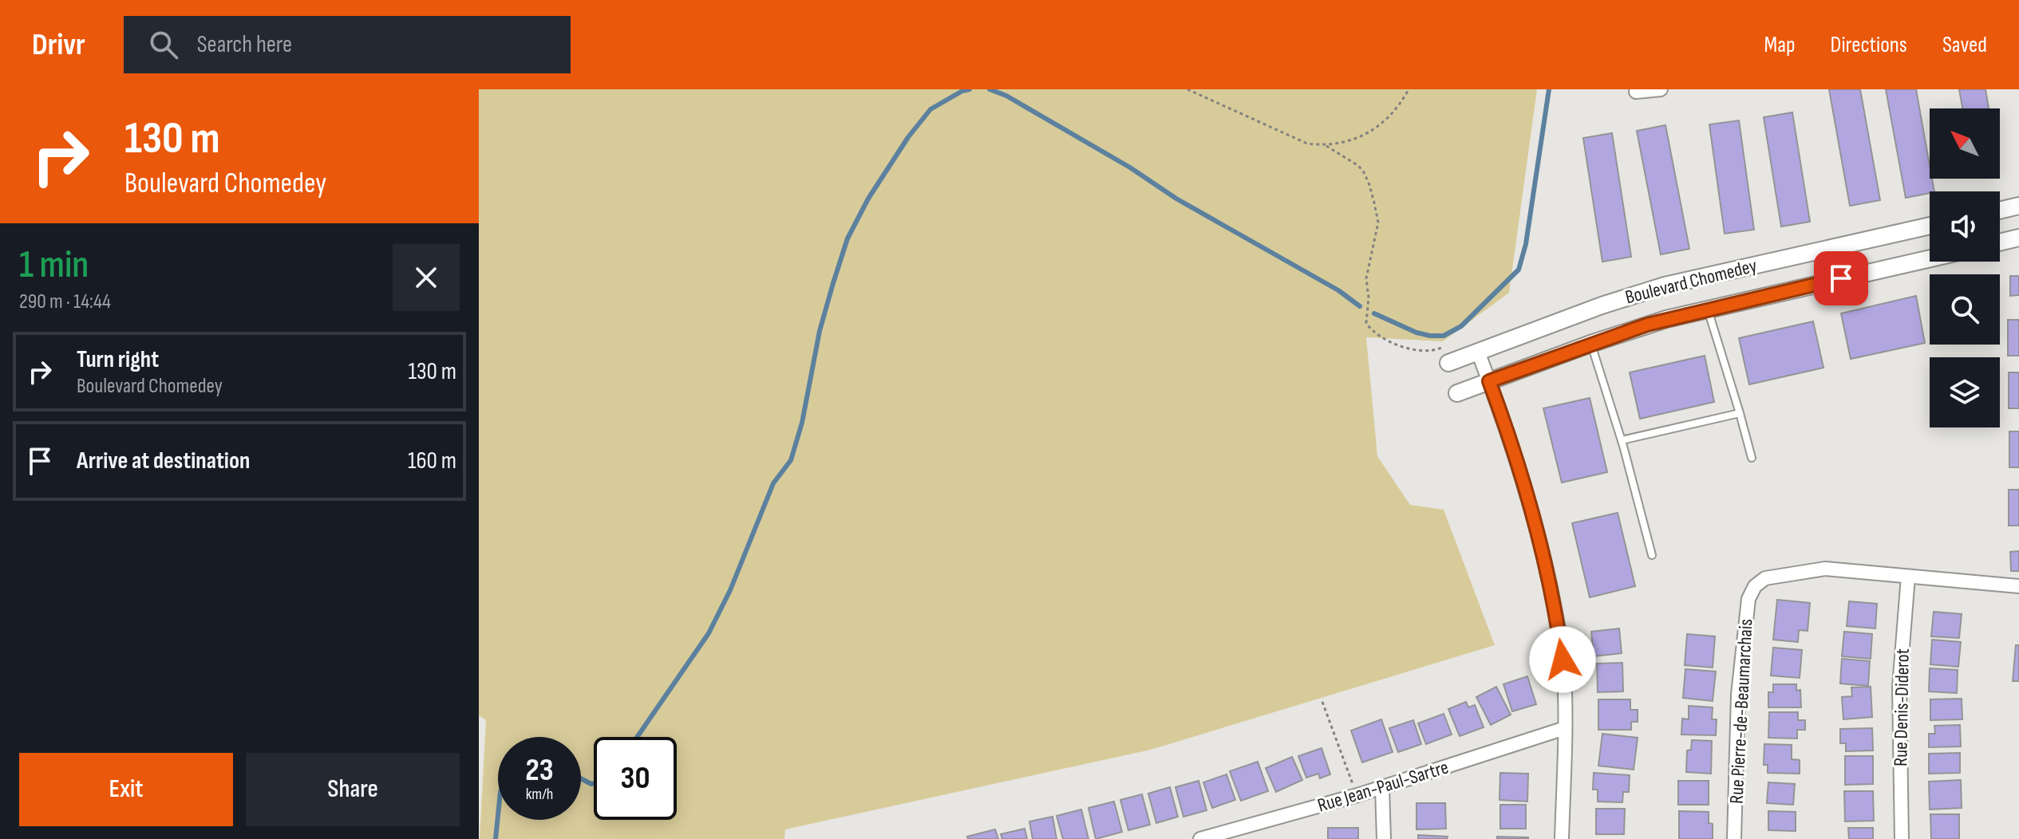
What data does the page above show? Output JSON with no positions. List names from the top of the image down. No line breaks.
{"streets":{"street":["Boulevard Chomedey","Rue Denis-Diderot","Rue Pierre-de-Beaumarchais","Rue Jean-Paul-Sartre"]},"crossings":[["Rue Denis-Diderot","Rue Pierre-de-Beaumarchais"]],"north":"top left","page":{"header":"Drivr","search":"Search here","nav":["Map","Directions","Saved"],"turn":["130 m","Boulevard Chomedey"],"heading":["1 min","290 m · 14:44"],"list":[{"name":"Turn right","note":"Boulevard Chomedey","value":"130 m"},{"name":"Arrive at destination","value":"160 m"}],"speed":"23 km/h","limit":"30","buttons":["Exit","Share"]}}
